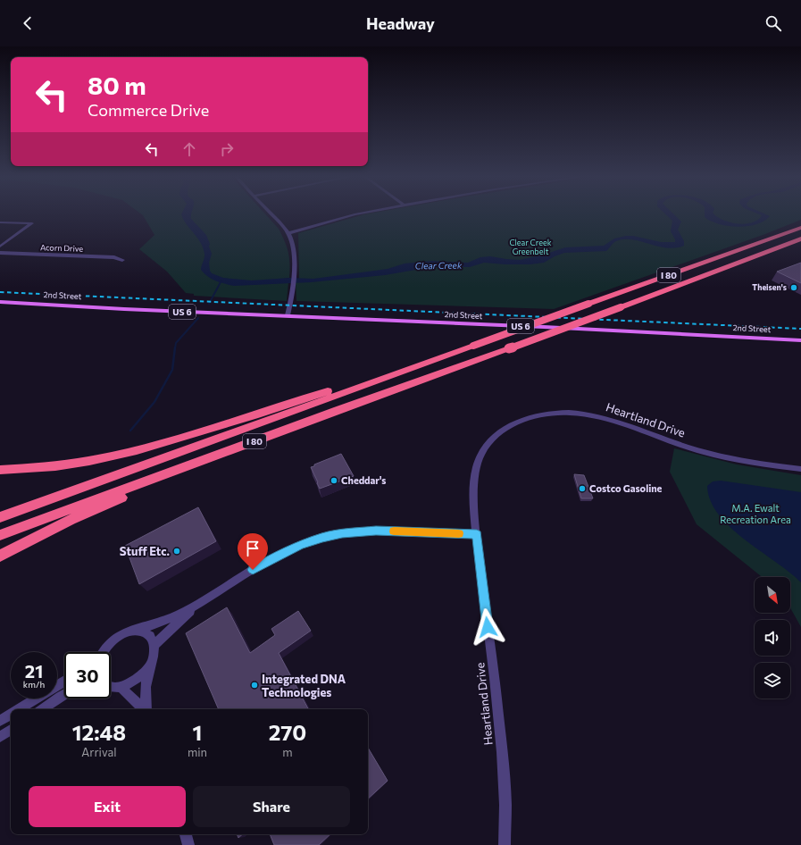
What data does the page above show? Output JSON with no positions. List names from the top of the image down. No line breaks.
{"streets":{"highway":["I 80"],"main road":["2nd Street","US 6"],"street":["Acorn Drive","Heartland Drive"]},"water":["Clear Creek"],"parks":["Clear Creek Greenbelt","M.A. Ewalt Recreation Area"],"places":["Theisen's","Cheddar's","Costco Gasoline","Stuff Etc.","Integrated DNA Technologies"],"north":"bottom right","page":{"header":"Headway","turn":["80 m","Commerce Drive"],"speed":"21 km/h","limit":"30","eta":["12:48","Arrival","1","min","270","m"],"buttons":["Exit","Share"]}}
